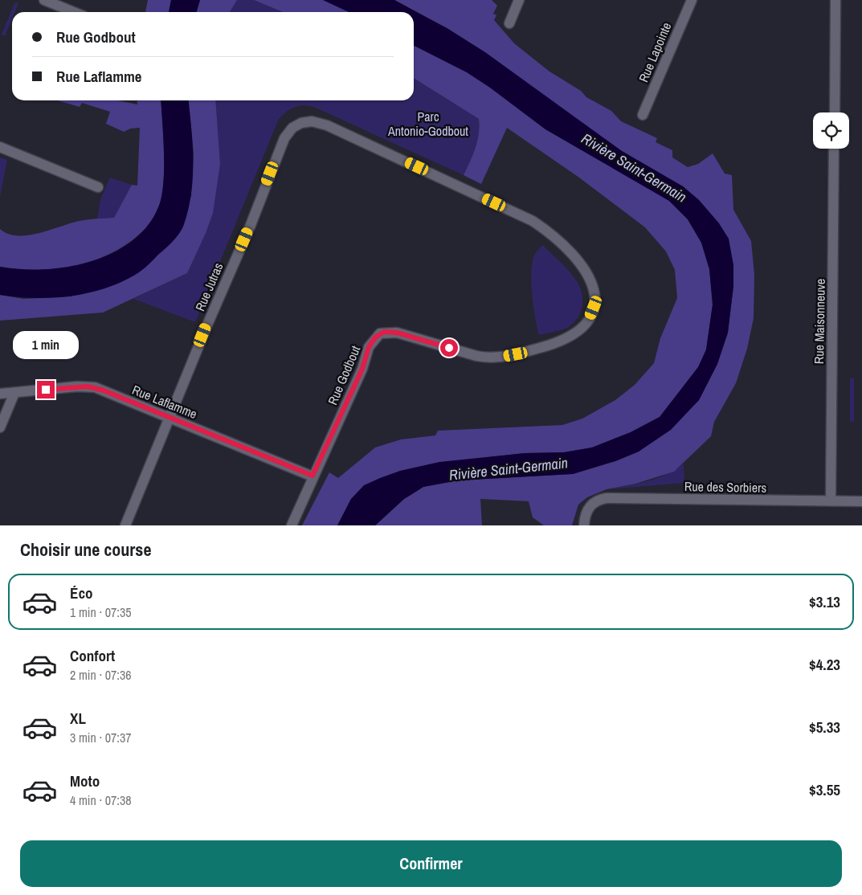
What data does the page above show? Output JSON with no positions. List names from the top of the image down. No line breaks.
{"streets":{"street":["Rue Lapointe","Rue Jutras","Rue Maisonneuve","Rue Godbout","Rue Laflamme","Rue des Sorbiers"]},"crossings":[["Rue Jutras","Rue Godbout"],["Rue Jutras","Rue Laflamme"],["Rue Maisonneuve","Rue des Sorbiers"],["Rue Godbout","Rue Laflamme"]],"water":["Rivière Saint-Germain"],"parks":["Parc Antonio-Godbout"],"page":{"banner":["Rue Godbout","Rue Laflamme"],"bubble":"1 min","heading":"Choisir une course","list":[{"name":"Éco","note":"1 min · 07:35","value":"$3.13"},{"name":"Confort","note":"2 min · 07:36","value":"$4.23"},{"name":"XL","note":"3 min · 07:37","value":"$5.33"},{"name":"Moto","note":"4 min · 07:38","value":"$3.55"}],"buttons":"Confirmer"}}
